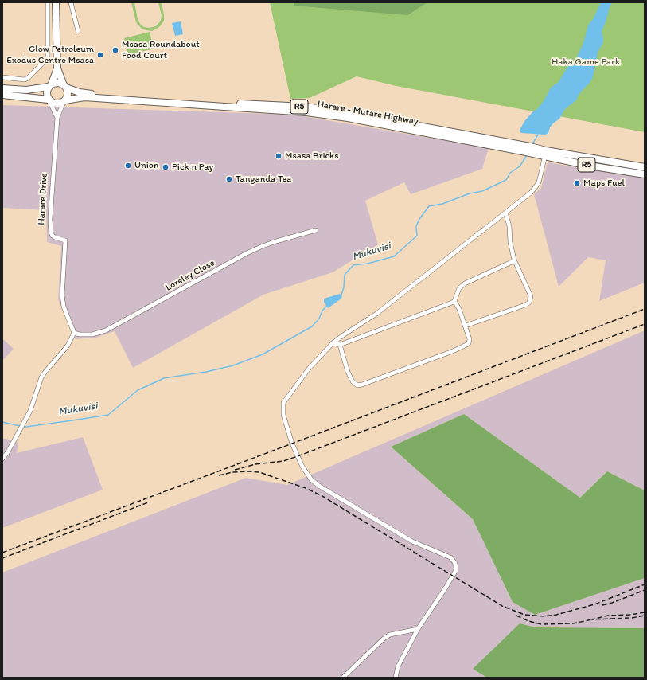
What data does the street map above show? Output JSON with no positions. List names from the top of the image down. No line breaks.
{"streets":{"main road":["R5","Harare - Mutare Highway"],"street":["Harare Drive","Loreley Close"]},"crossings":[["R5","Harare - Mutare Highway"],["R5","Harare Drive"],["Harare - Mutare Highway","Harare Drive"],["Harare Drive","Loreley Close"]],"water":["Mukuvisi"],"parks":["Haka Game Park"],"places":["Msasa Roundabout Food Court","Glow Petroleum Exodus Centre Msasa","Msasa Bricks","Union","Pick n Pay","Tanganda Tea","Maps Fuel"]}
